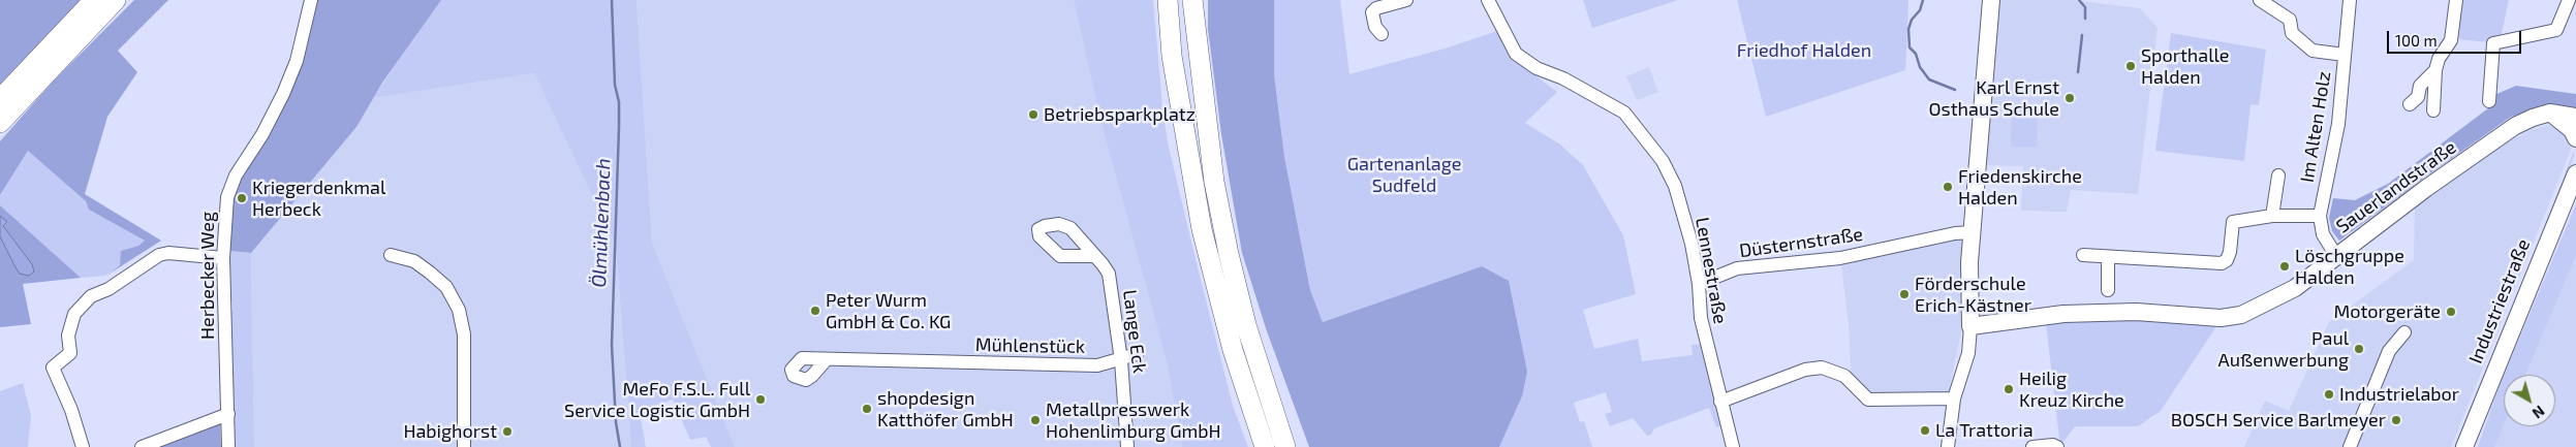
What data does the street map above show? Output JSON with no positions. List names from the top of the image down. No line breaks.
{"streets":{"main road":["Sauerlandstraße","Industriestraße"],"street":["Im Alten Holz","Düsternstraße","Lennestraße","Herbecker Weg","Lange Eck","Mühlenstück"]},"crossings":[["Im Alten Holz","Sauerlandstraße"],["Düsternstraße","Lennestraße"],["Lange Eck","Mühlenstück"]],"water":["Ölmühlenbach"],"parks":["Friedhof Halden","Gartenanlage Sudfeld"],"places":["Sporthalle Halden","Karl Ernst Osthaus Schule","Betriebsparkplatz","Friedenskirche Halden","Kriegerdenkmal Herbeck","Löschgruppe Halden","Förderschule Erich-Kästner","Peter Wurm GmbH & Co. KG","Motorgeräte","Paul Außenwerbung","Heilig Kreuz Kirche","Industrielabor","MeFo F.S.L. Full Service Logistic GmbH","shopdesign Katthöfer GmbH","Metallpresswerk Hohenlimburg GmbH","BOSCH Service Barlmeyer","La Trattoria","Habighorst"],"scale_bar":"100 m","north":"bottom right"}
